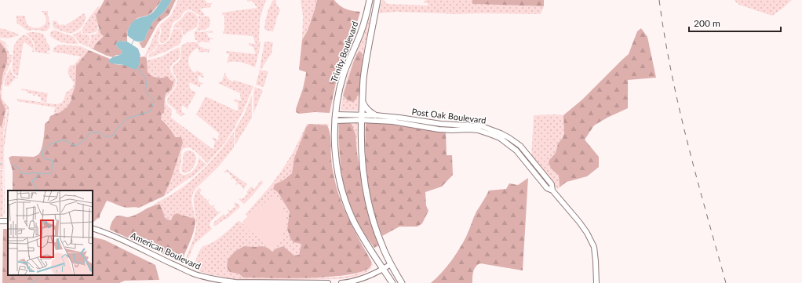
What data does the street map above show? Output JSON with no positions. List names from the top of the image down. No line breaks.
{"streets":{"main road":["Trinity Boulevard"],"street":["Post Oak Boulevard","American Boulevard"]},"crossings":[["Trinity Boulevard","Post Oak Boulevard"]],"scale_bar":"200 m"}
